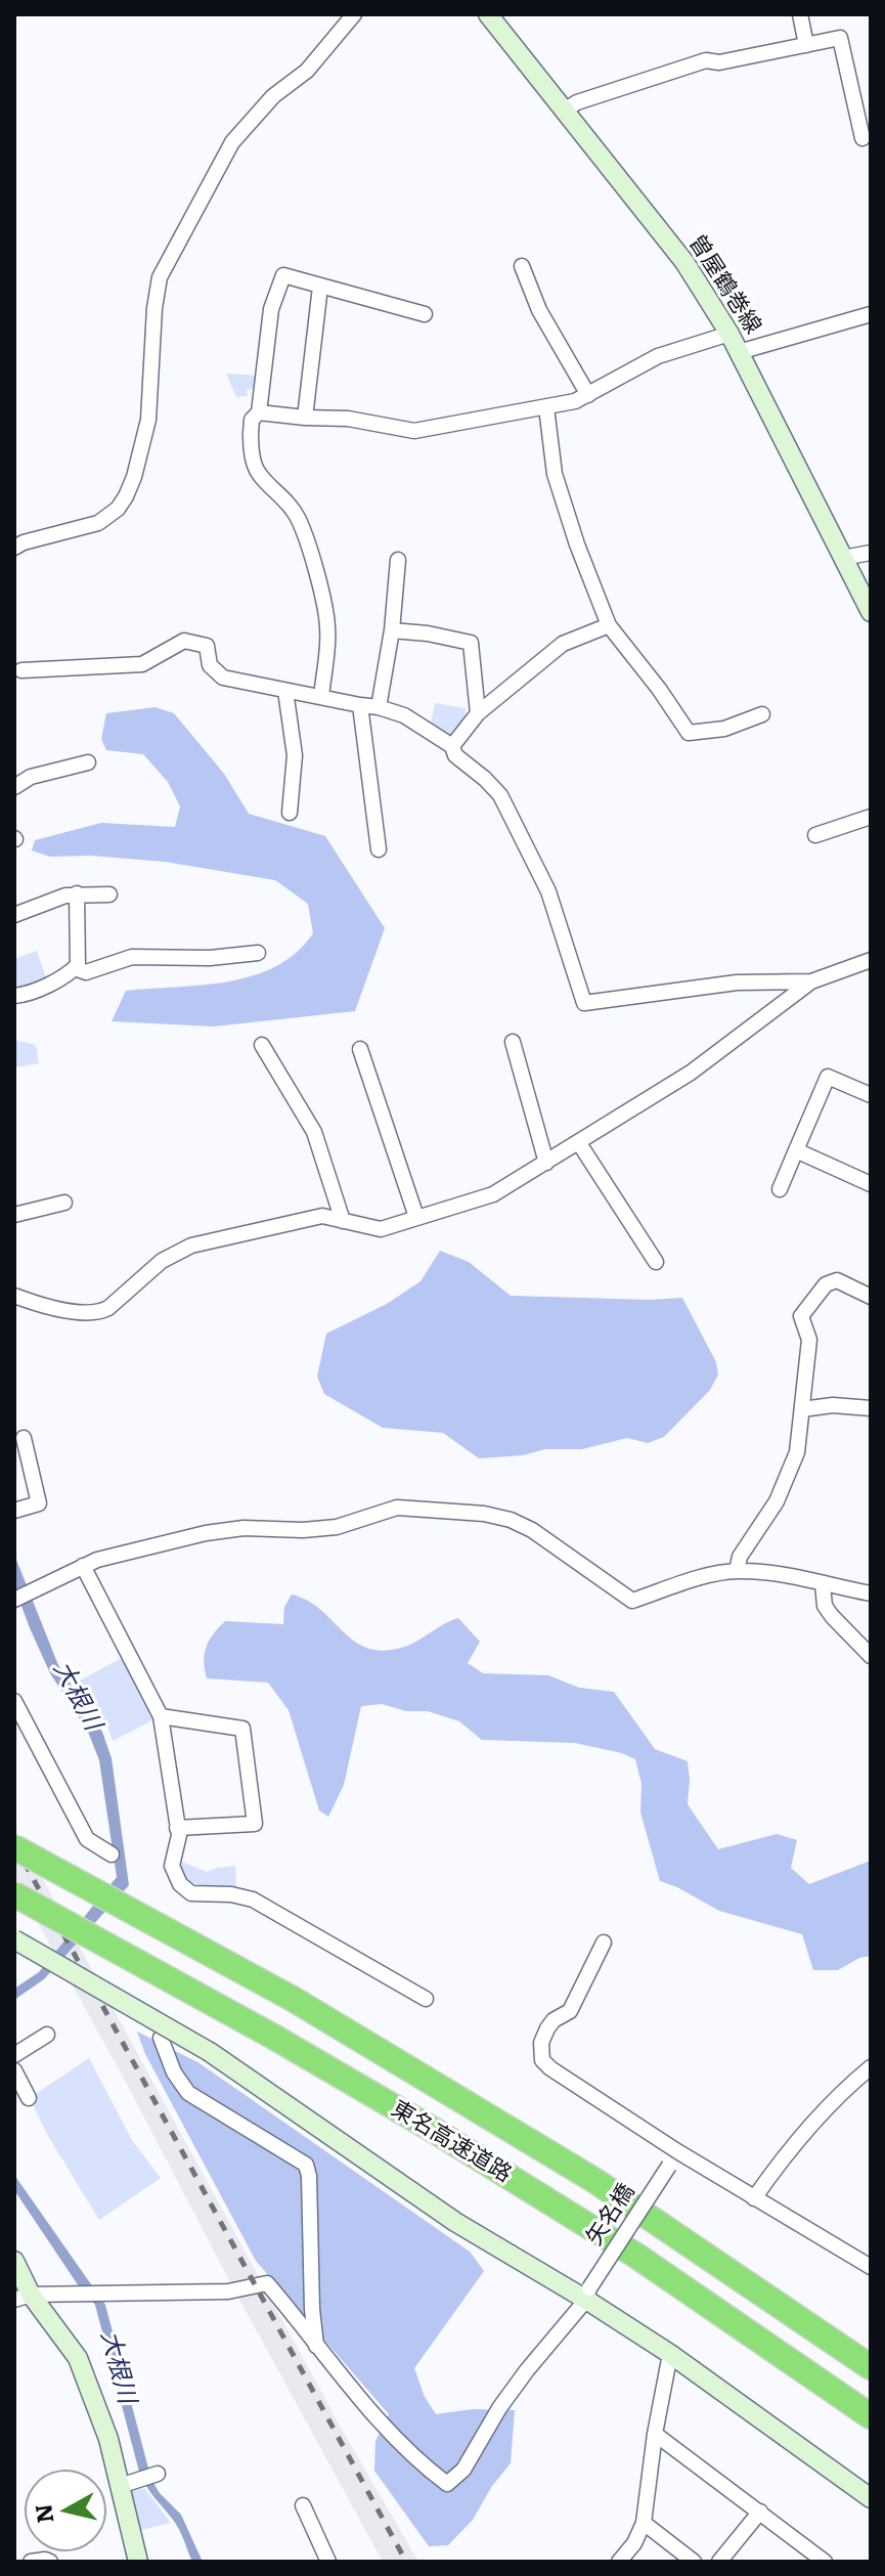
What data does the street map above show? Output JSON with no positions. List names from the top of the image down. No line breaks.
{"streets":{"highway":["東名高速道路"],"street":["曽屋鶴巻線","矢名橋"]},"water":["大根川"],"north":"left"}
